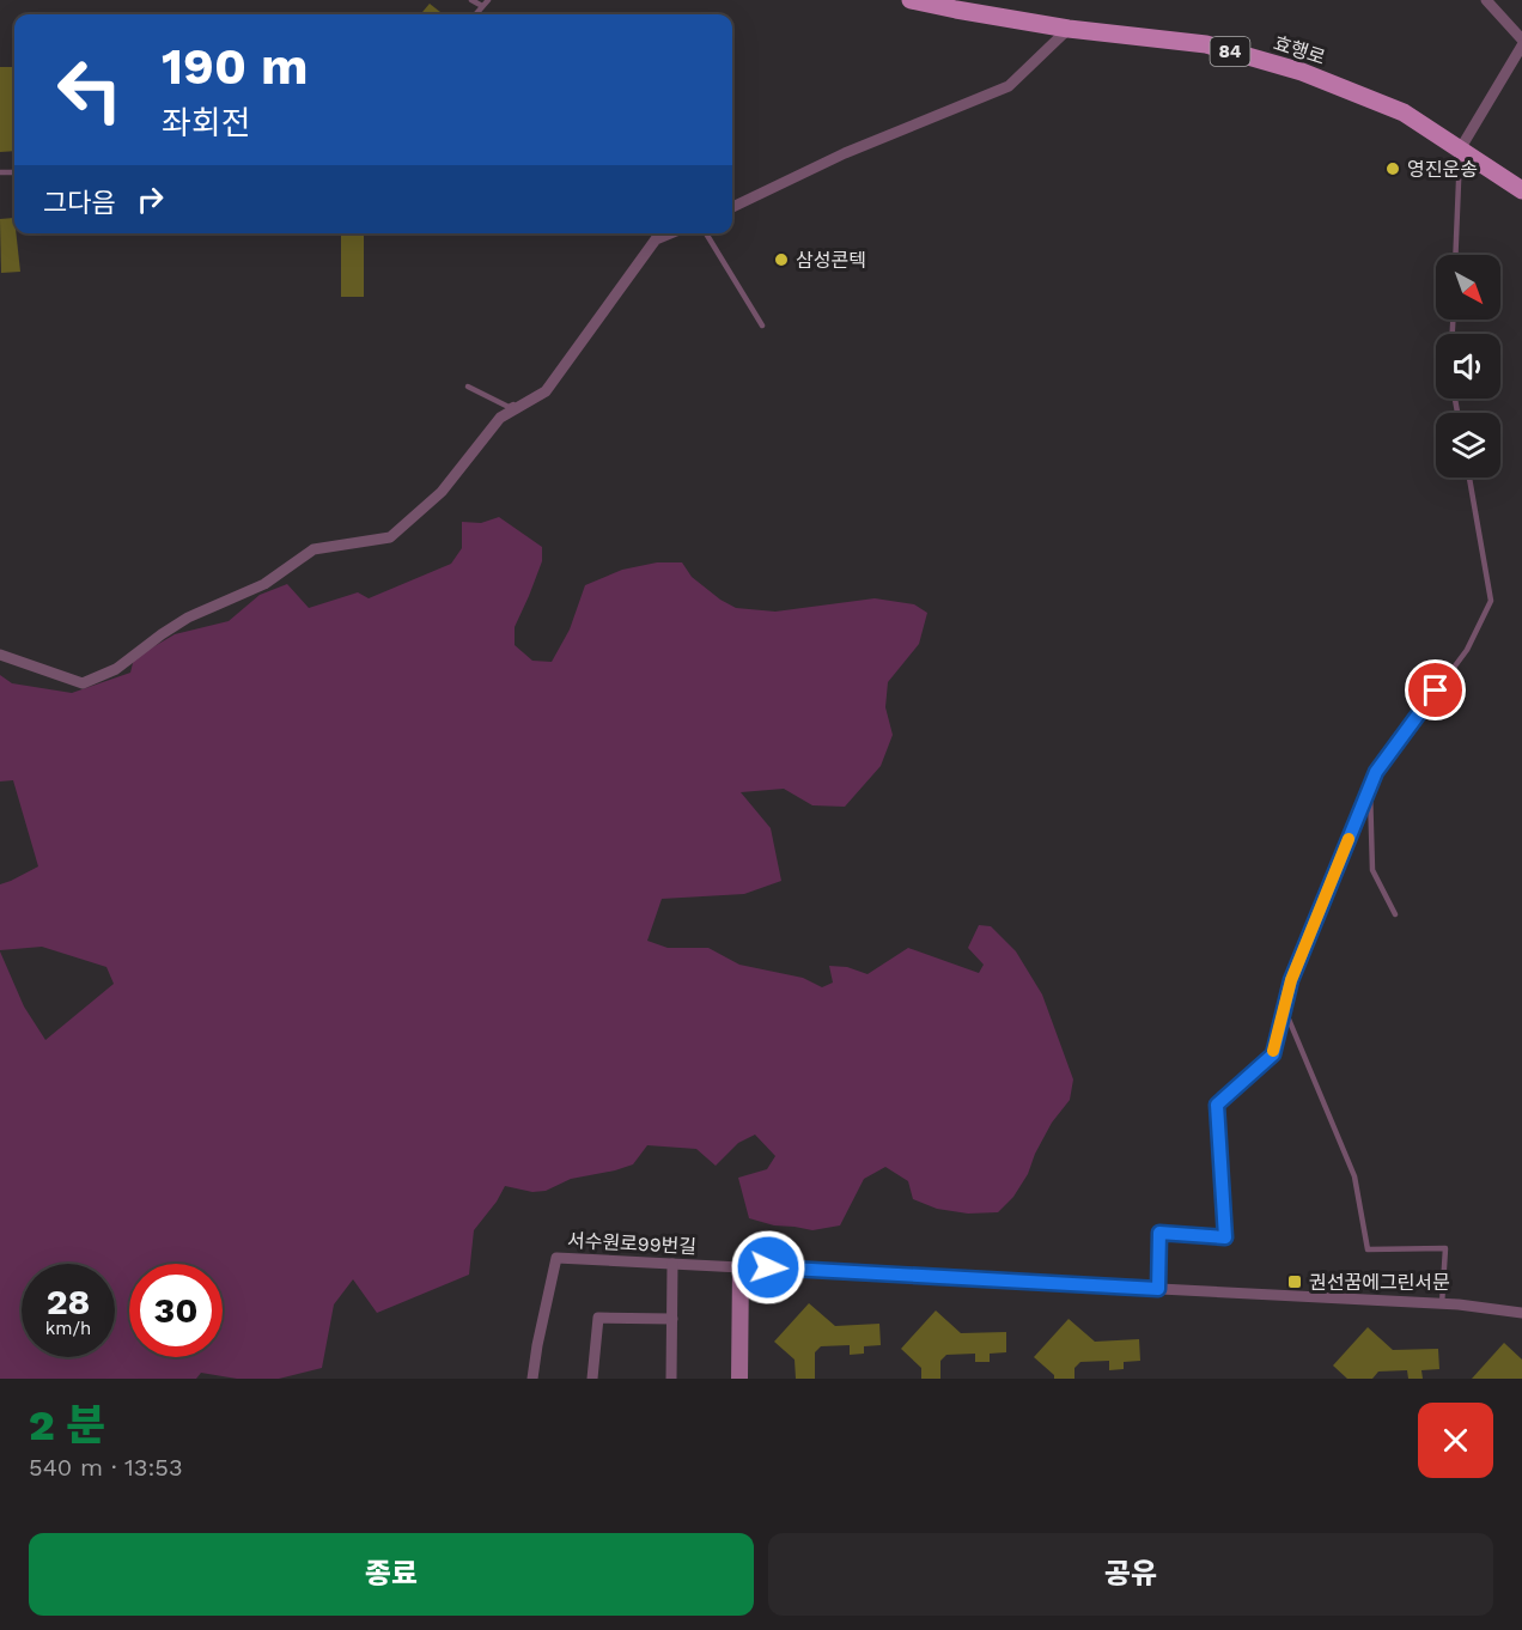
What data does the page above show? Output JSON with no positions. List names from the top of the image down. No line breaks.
{"streets":{"main road":["효행로","84"],"street":["서수원로99번길"]},"places":{"other":["영진운송","삼성콘텍"],"transit":["권선꿈에그린서문"]},"north":"bottom right","page":{"turn":["190 m","좌회전"],"then":"그다음","speed":"28 km/h","limit":"30","heading":["2 분","540 m · 13:53"],"buttons":["종료","공유"]}}
